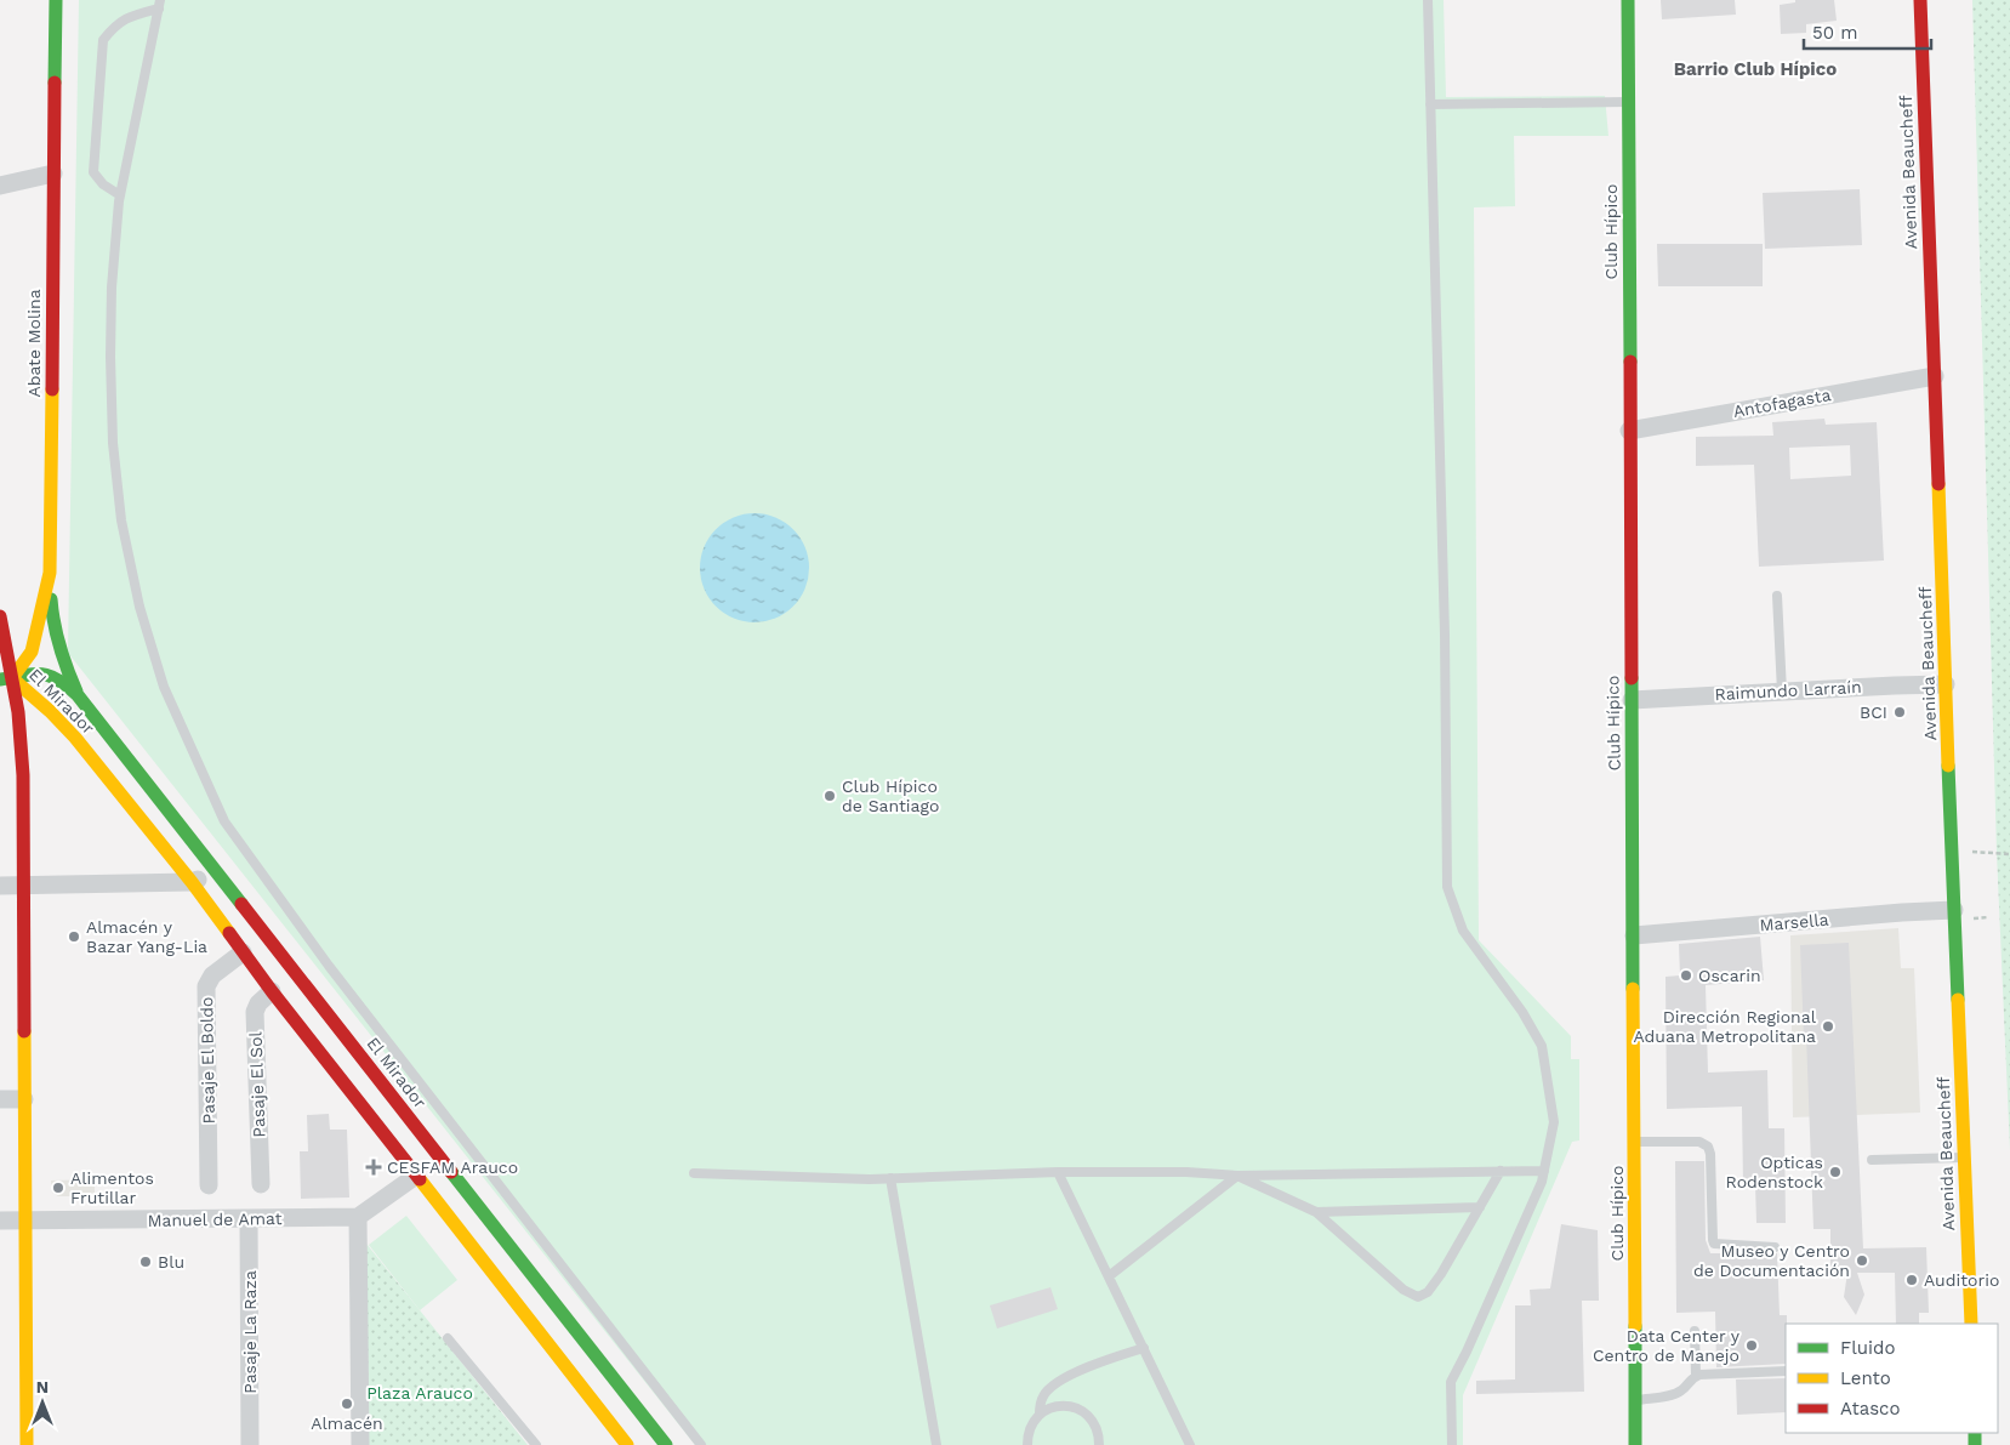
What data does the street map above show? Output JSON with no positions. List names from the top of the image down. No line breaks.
{"streets":{"main road":["Avenida Beaucheff","Club Hípico","Abate Molina","El Mirador"],"street":["Antofagasta","Raimundo Larraín","Marsella","Pasaje El Boldo","Pasaje El Sol","Manuel de Amat","Pasaje La Raza"]},"crossings":[["Avenida Beaucheff","Antofagasta"],["Avenida Beaucheff","Raimundo Larraín"],["Avenida Beaucheff","Marsella"],["Club Hípico","Antofagasta"],["Club Hípico","Raimundo Larraín"],["Club Hípico","Marsella"],["Abate Molina","El Mirador"],["El Mirador","Pasaje El Boldo"],["El Mirador","Pasaje El Sol"],["Manuel de Amat","Pasaje La Raza"]],"districts":["Barrio Club Hípico"],"parks":["Plaza Arauco"],"places":{"other":["BCI","Club Hípico de Santiago","Almacén y Bazar Yang-Lia","Oscarin","Dirección Regional Aduana Metropolitana","Opticas Rodenstock","Alimentos Frutillar","Museo y Centro de Documentación","Blu","Auditorio","Data Center y Centro de Manejo","Almacén"],"health":["CESFAM Arauco"]},"legend":["Fluido","Lento","Atasco"],"scale_bar":"50 m","north":"top"}
